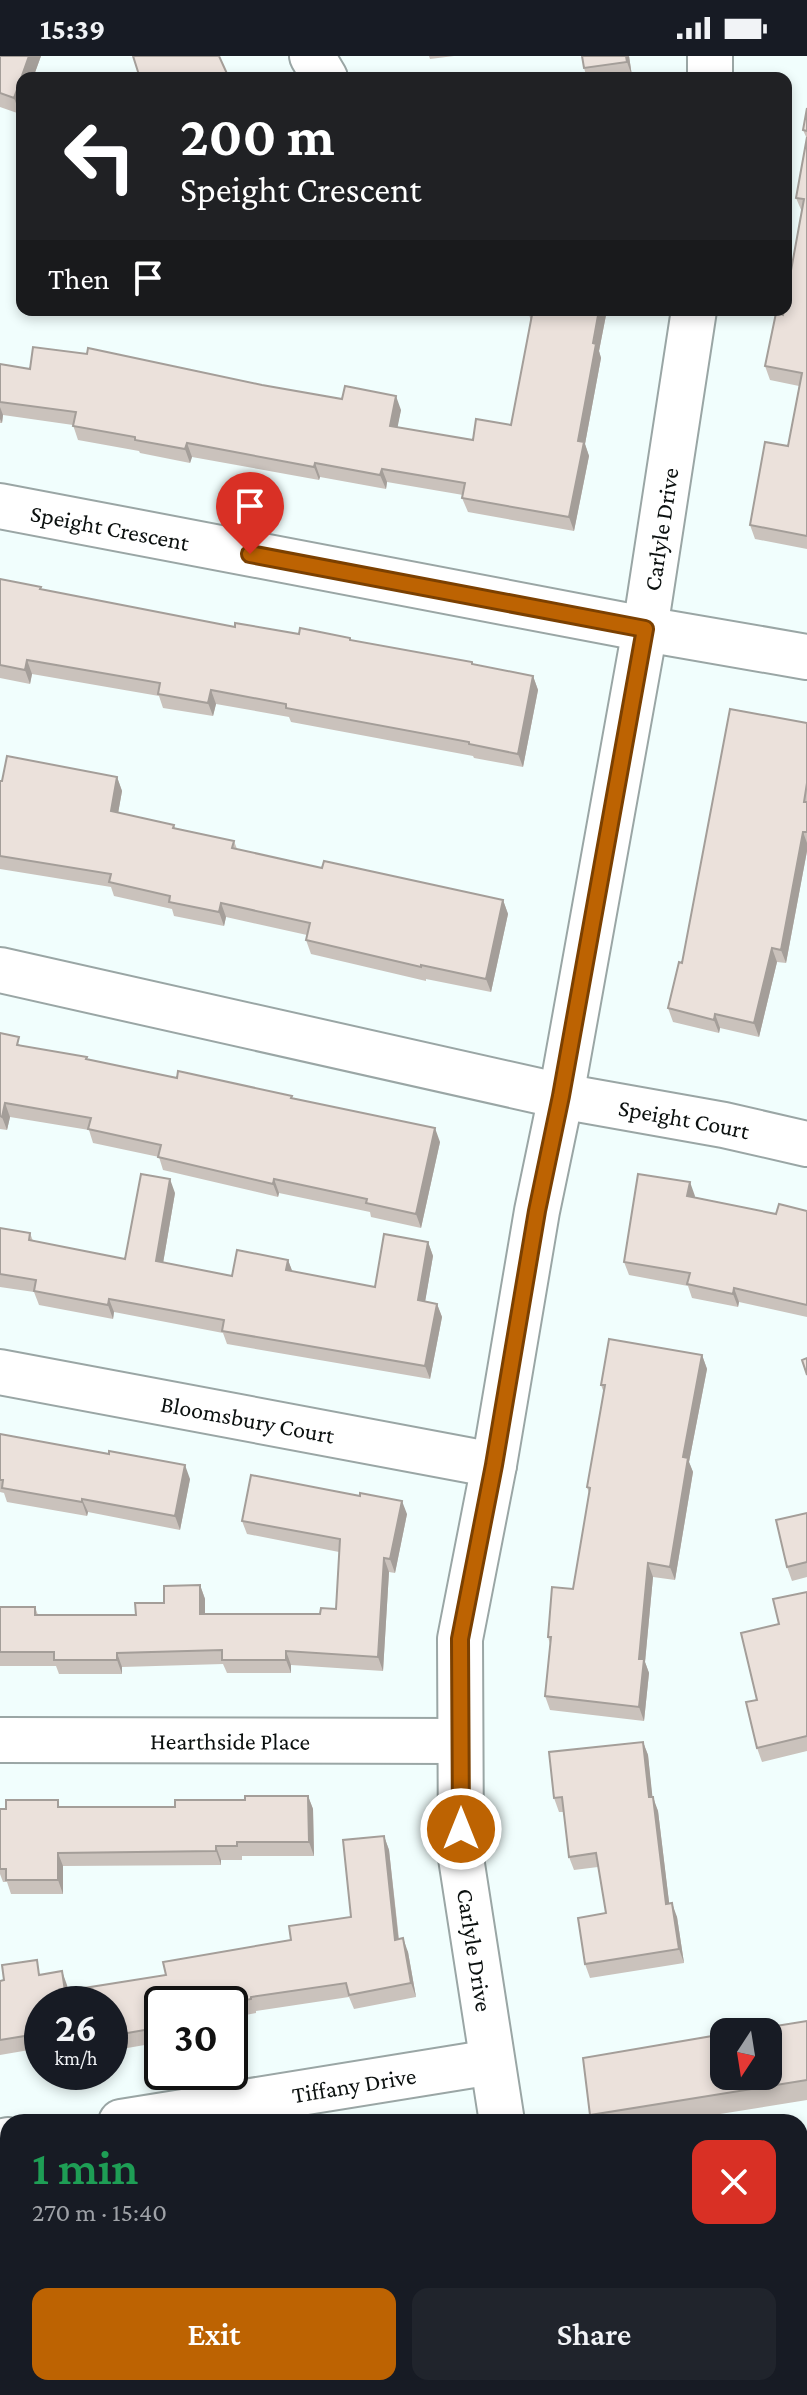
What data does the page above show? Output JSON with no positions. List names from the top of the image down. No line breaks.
{"streets":{"street":["Speight Crescent","Carlyle Drive","Speight Court","Bloomsbury Court","Hearthside Place","Tiffany Drive"]},"crossings":[["Speight Crescent","Carlyle Drive"],["Carlyle Drive","Speight Court"],["Carlyle Drive","Bloomsbury Court"],["Carlyle Drive","Hearthside Place"],["Carlyle Drive","Tiffany Drive"]],"north":"bottom","page":{"status":"15:39","turn":["200 m","Speight Crescent"],"then":"Then","speed":"26 km/h","limit":"30","heading":["1 min","270 m · 15:40"],"buttons":["Exit","Share"]}}
